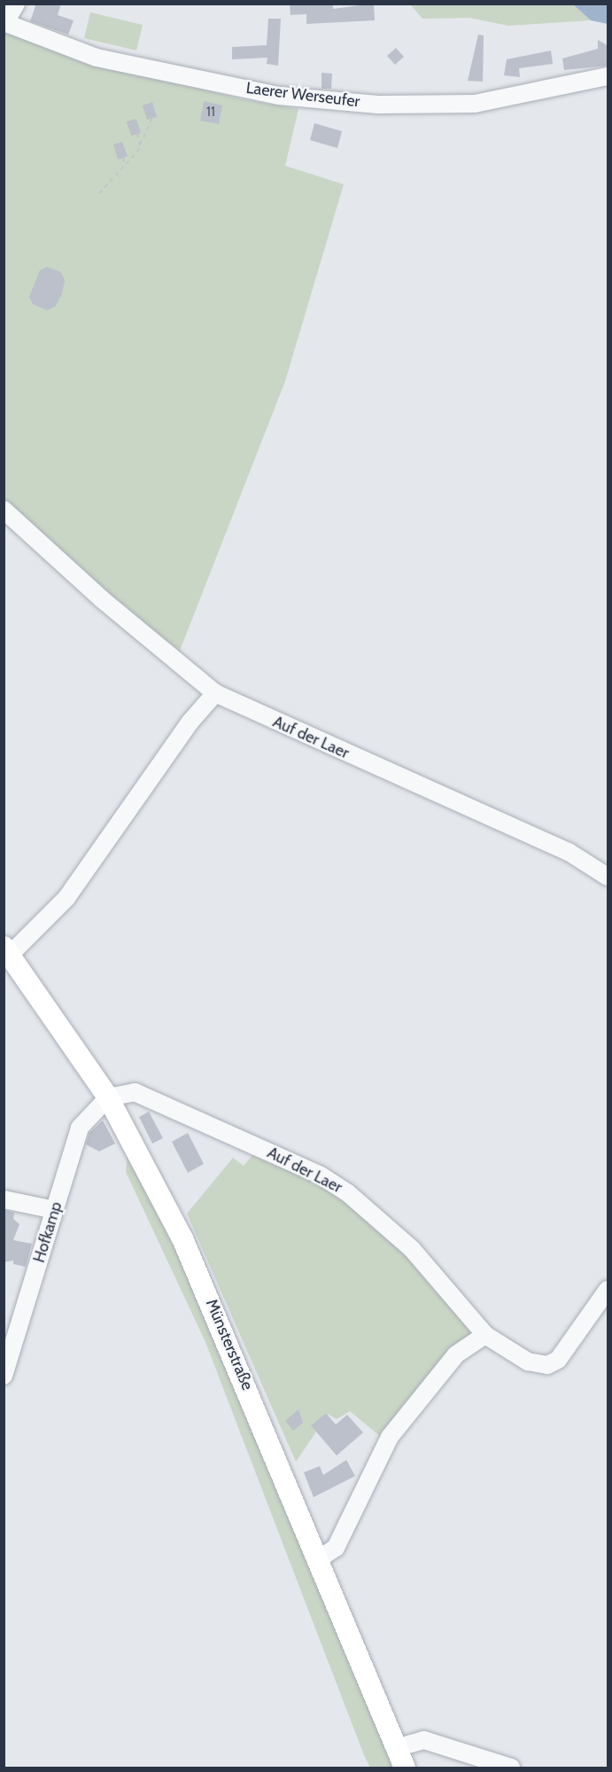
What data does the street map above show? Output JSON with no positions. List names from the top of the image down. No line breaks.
{"streets":{"main road":["Münsterstraße"],"street":["Laerer Werseufer","Auf der Laer","Hofkamp"]},"crossings":[["Auf der Laer","Hofkamp"],["Auf der Laer","Münsterstraße"],["Hofkamp","Münsterstraße"]],"house_numbers":["11"]}
